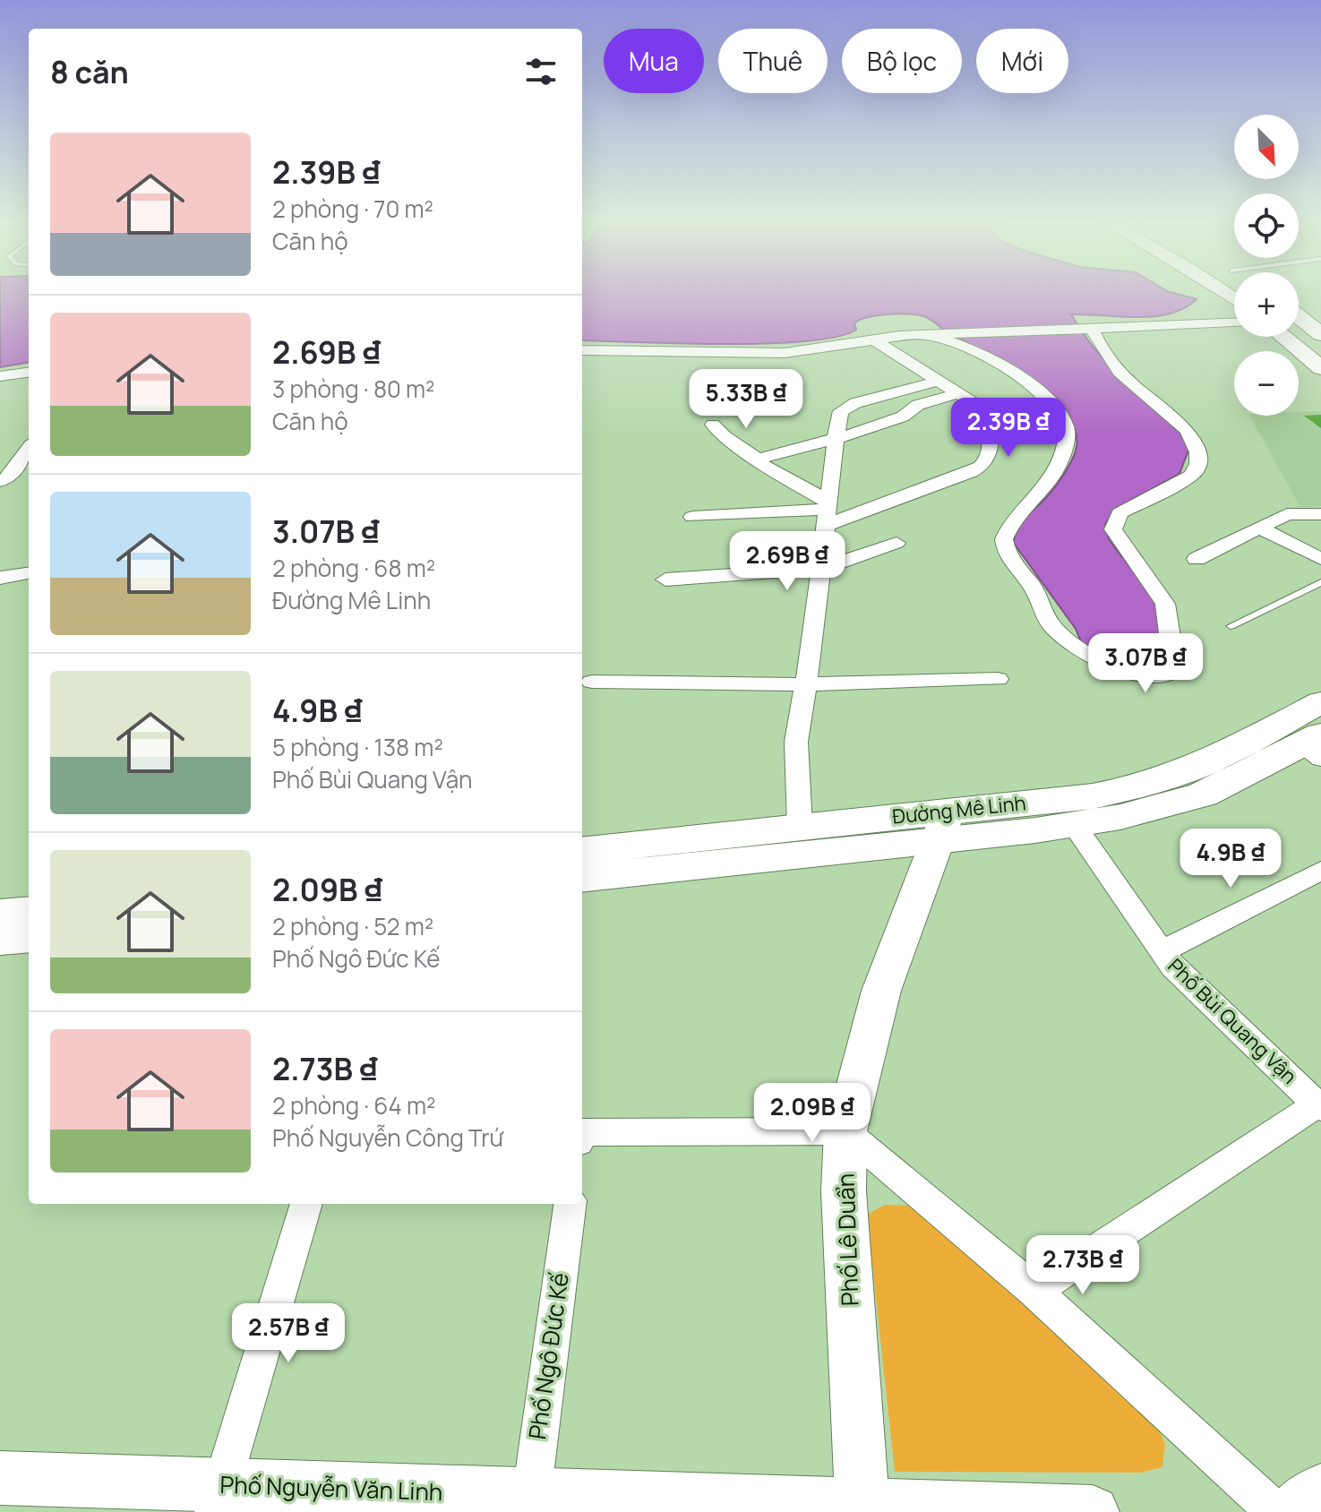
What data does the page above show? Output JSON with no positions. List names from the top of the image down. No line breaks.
{"streets":{"main road":["Đường Mê Linh"],"street":["Phố Bùi Quang Vận","Phố Lê Duẩn","Phố Ngô Đức Kế","Phố Nguyễn Văn Linh"]},"crossings":[["Đường Mê Linh","Phố Bùi Quang Vận"],["Đường Mê Linh","Phố Lê Duẩn"],["Phố Lê Duẩn","Phố Nguyễn Văn Linh"],["Phố Ngô Đức Kế","Phố Nguyễn Văn Linh"]],"north":"bottom right","page":{"chip":["Mua","Thuê","Bộ lọc","Mới"],"heading":"8 căn","map_buttons":["+","−"],"list":[{"name":"2.39B ₫","note":"2 phòng · 70 m² · Căn hộ"},{"name":"2.69B ₫","note":"3 phòng · 80 m² · Căn hộ"},{"name":"3.07B ₫","note":"2 phòng · 68 m² · Đường Mê Linh"},{"name":"4.9B ₫","note":"5 phòng · 138 m² · Phố Bùi Quang Vận"},{"name":"2.09B ₫","note":"2 phòng · 52 m² · Phố Ngô Đức Kế"},{"name":"2.73B ₫","note":"2 phòng · 64 m² · Phố Nguyễn Công Trứ"}],"price":["5.33B ₫","2.39B ₫","2.69B ₫","3.07B ₫","4.9B ₫","2.09B ₫","2.73B ₫","2.57B ₫"]}}
